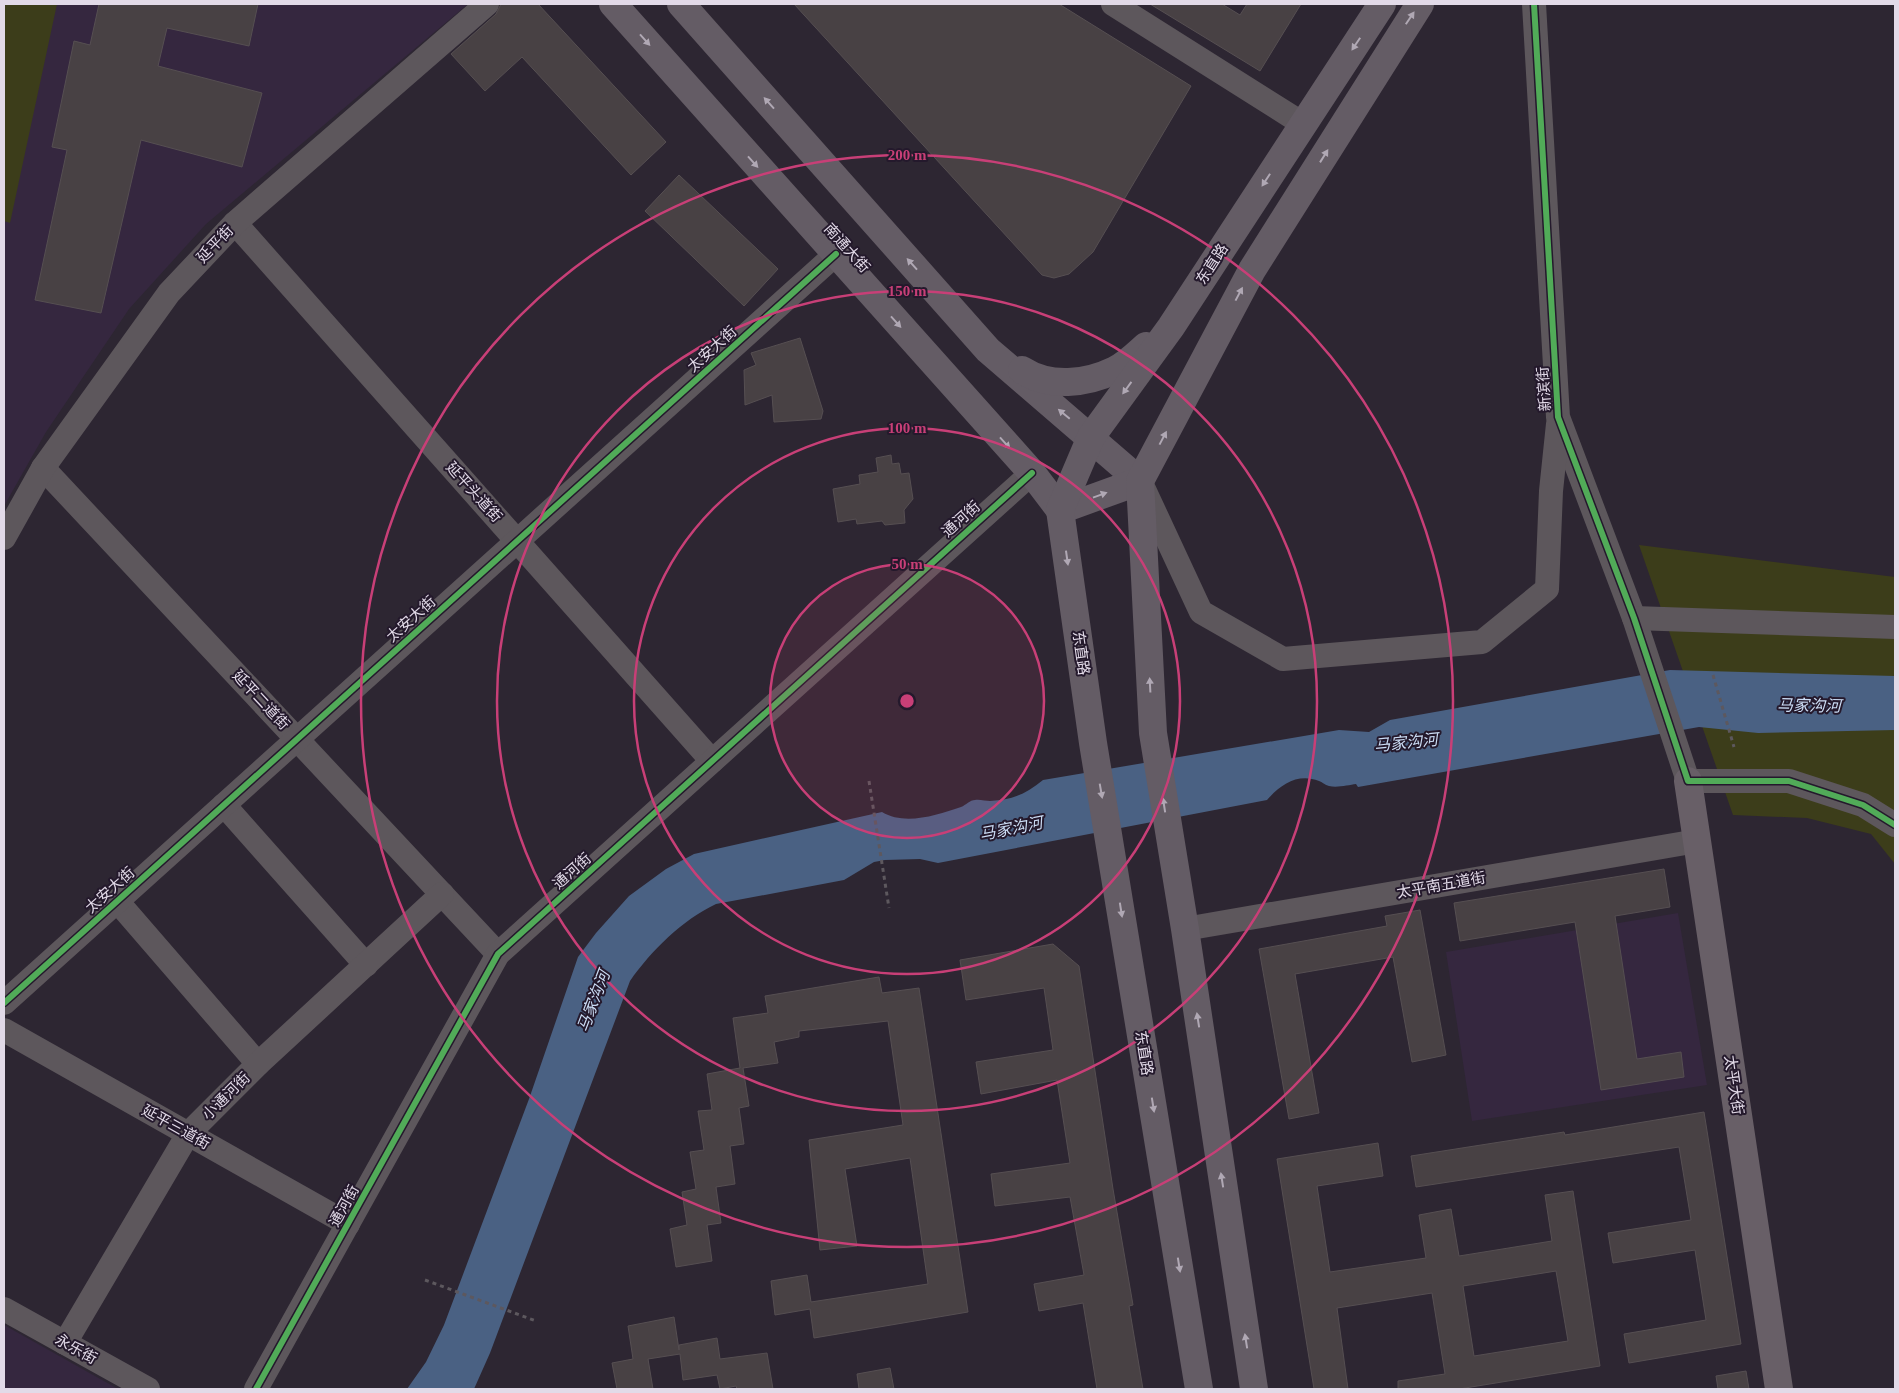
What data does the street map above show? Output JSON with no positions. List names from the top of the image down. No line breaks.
{"streets":{"highway":["南通大街","东直路"],"main road":["太平大街"],"street":["延平街","太安大街","新滨街","延平头道街","通河街","延平二道街","太平南五道街","小通河街","延平三道街","永乐街"]},"crossings":[["延平街","延平头道街"],["延平街","延平二道街"],["南通大街","东直路"],["南通大街","太安大街"],["南通大街","通河街"],["太安大街","延平头道街"],["太安大街","延平二道街"],["新滨街","太平大街"],["延平头道街","通河街"],["通河街","延平二道街"],["通河街","延平三道街"],["延平二道街","小通河街"],["太平南五道街","太平大街"],["小通河街","延平三道街"],["小通河街","永乐街"]],"water":["马家沟河"],"rings":["200 m","150 m","100 m","50 m"]}
